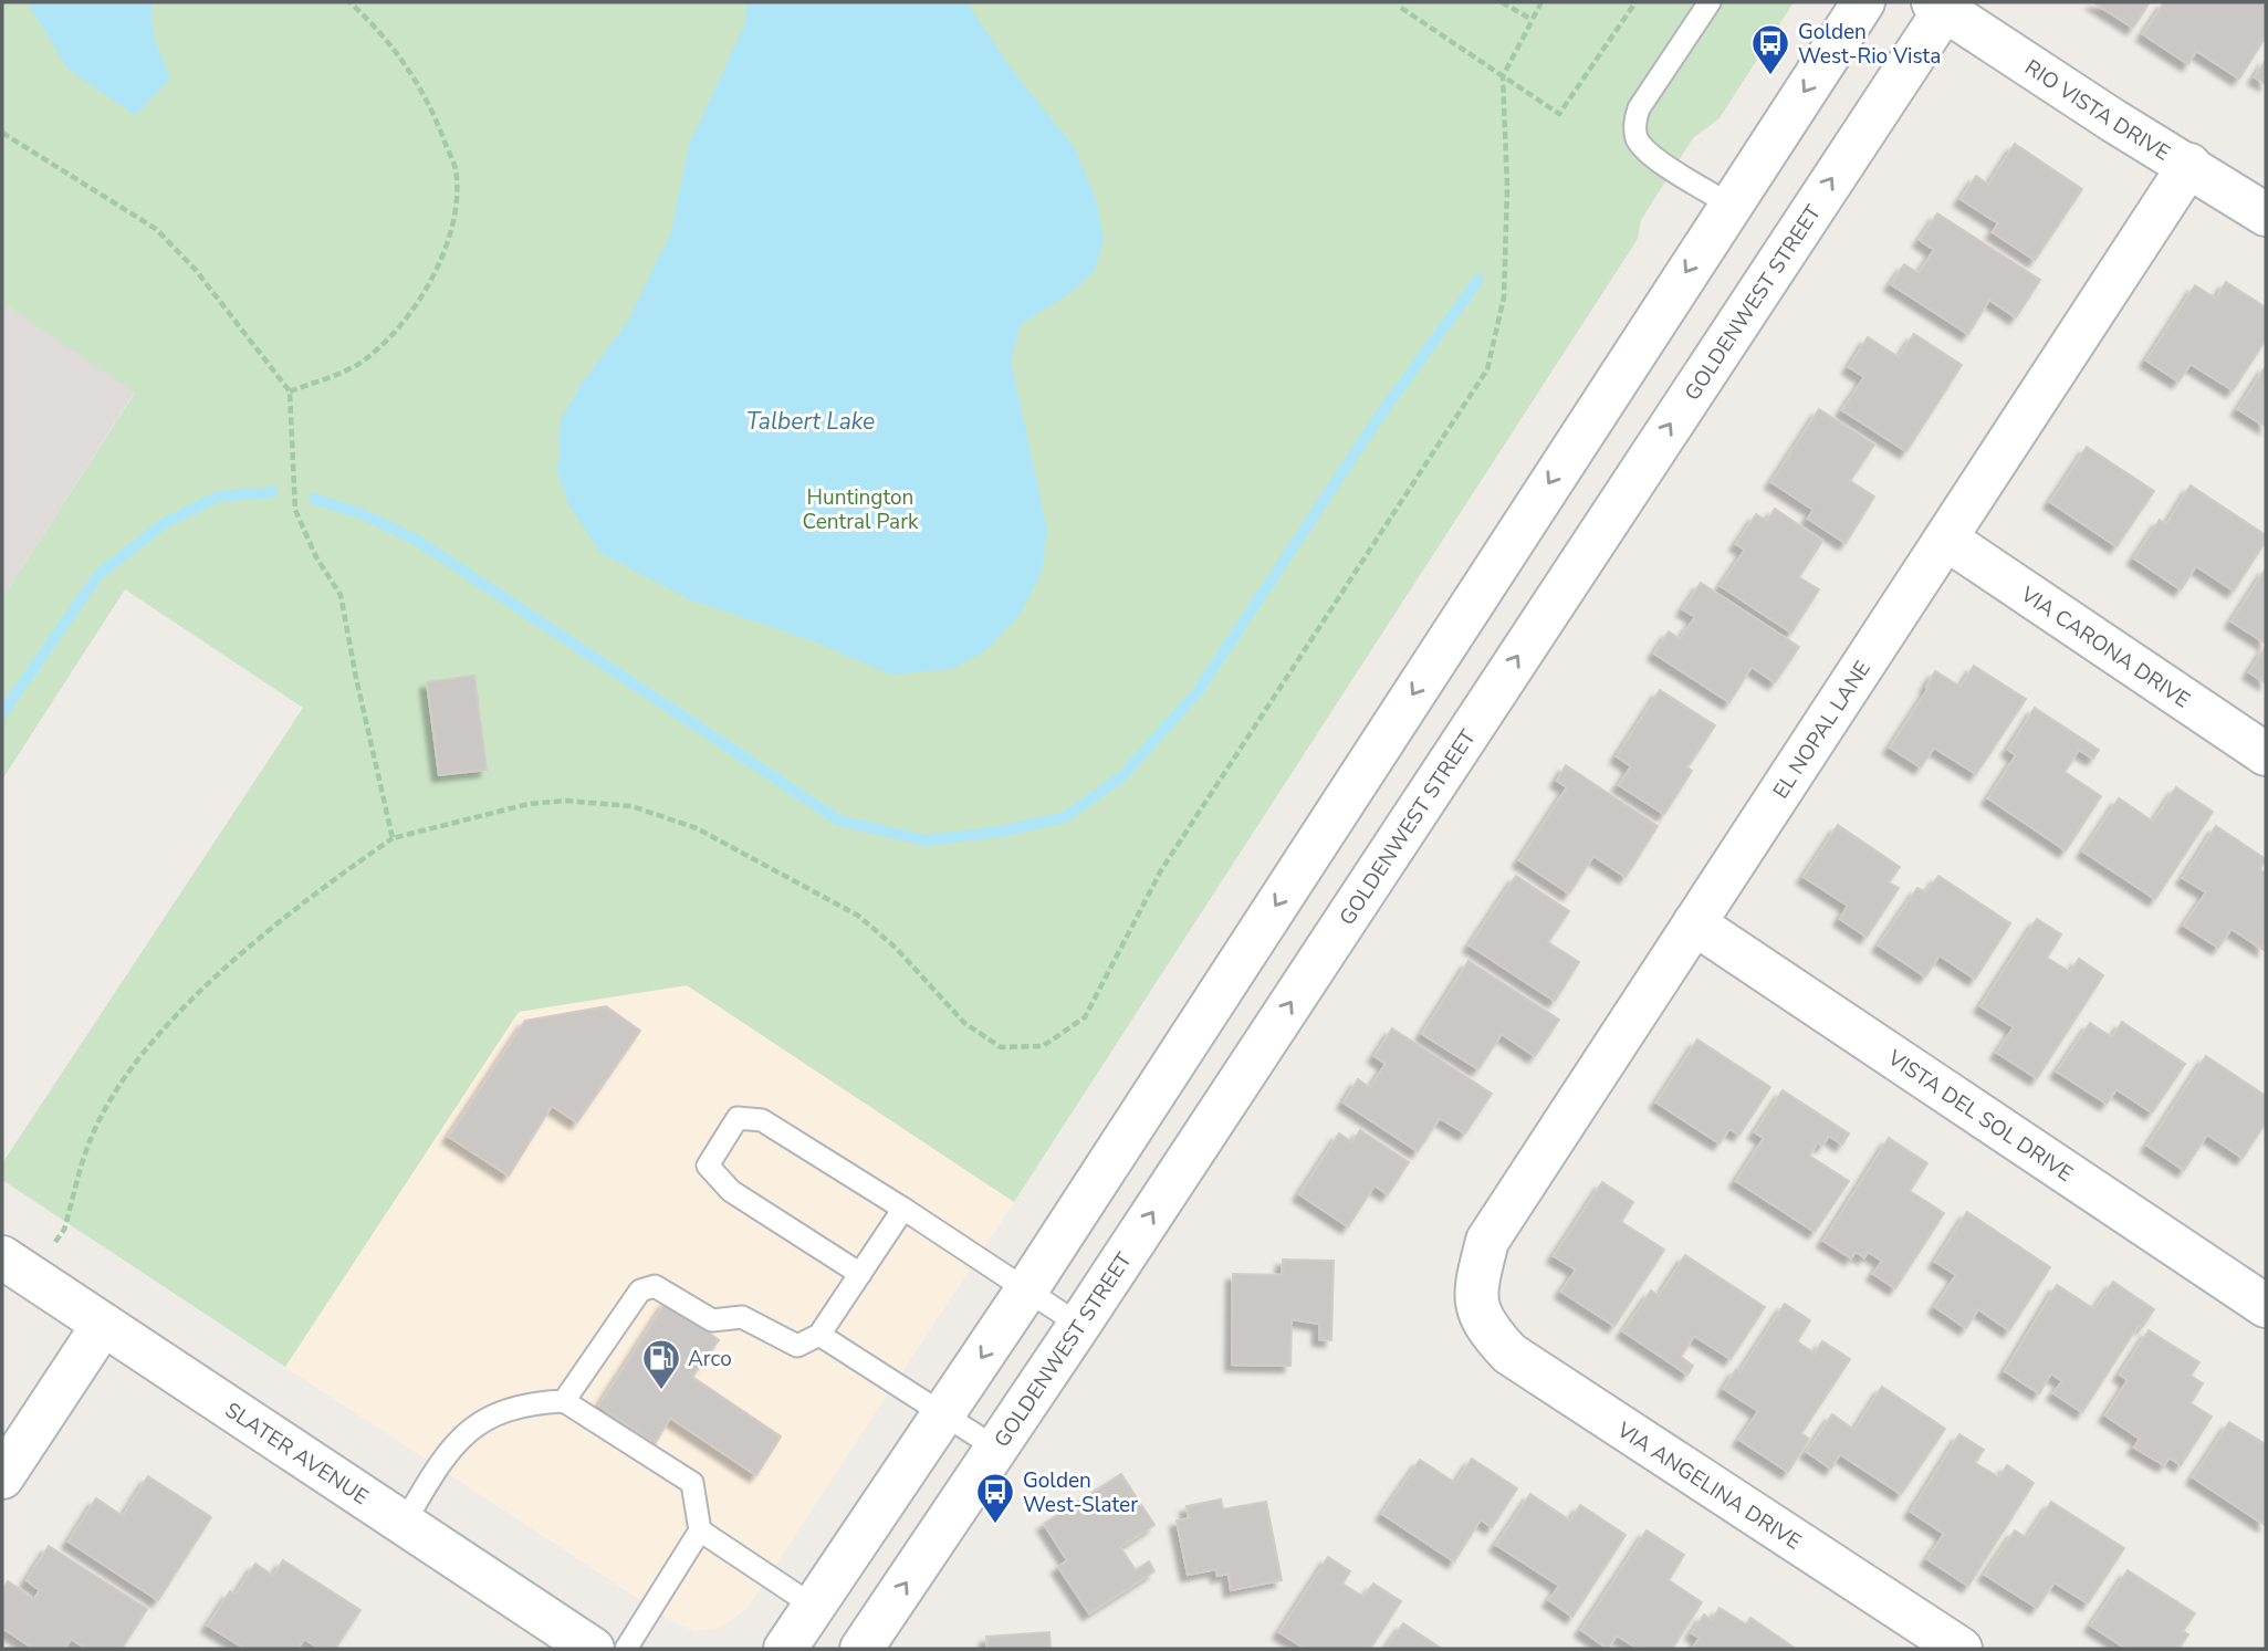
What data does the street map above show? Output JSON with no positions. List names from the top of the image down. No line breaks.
{"streets":{"street":["RIO VISTA DRIVE","GOLDENWEST STREET","VIA CARONA DRIVE","EL NOPAL LANE","VISTA DEL SOL DRIVE","SLATER AVENUE","VIA ANGELINA DRIVE"]},"crossings":[["RIO VISTA DRIVE","GOLDENWEST STREET"],["RIO VISTA DRIVE","EL NOPAL LANE"],["VIA CARONA DRIVE","EL NOPAL LANE"],["EL NOPAL LANE","VISTA DEL SOL DRIVE"],["EL NOPAL LANE","VIA ANGELINA DRIVE"]],"water":["Talbert Lake"],"parks":["Huntington Central Park"],"places":{"bus stop":["Golden West-Rio Vista","Golden West-Slater"],"fuel station":["Arco"]}}
